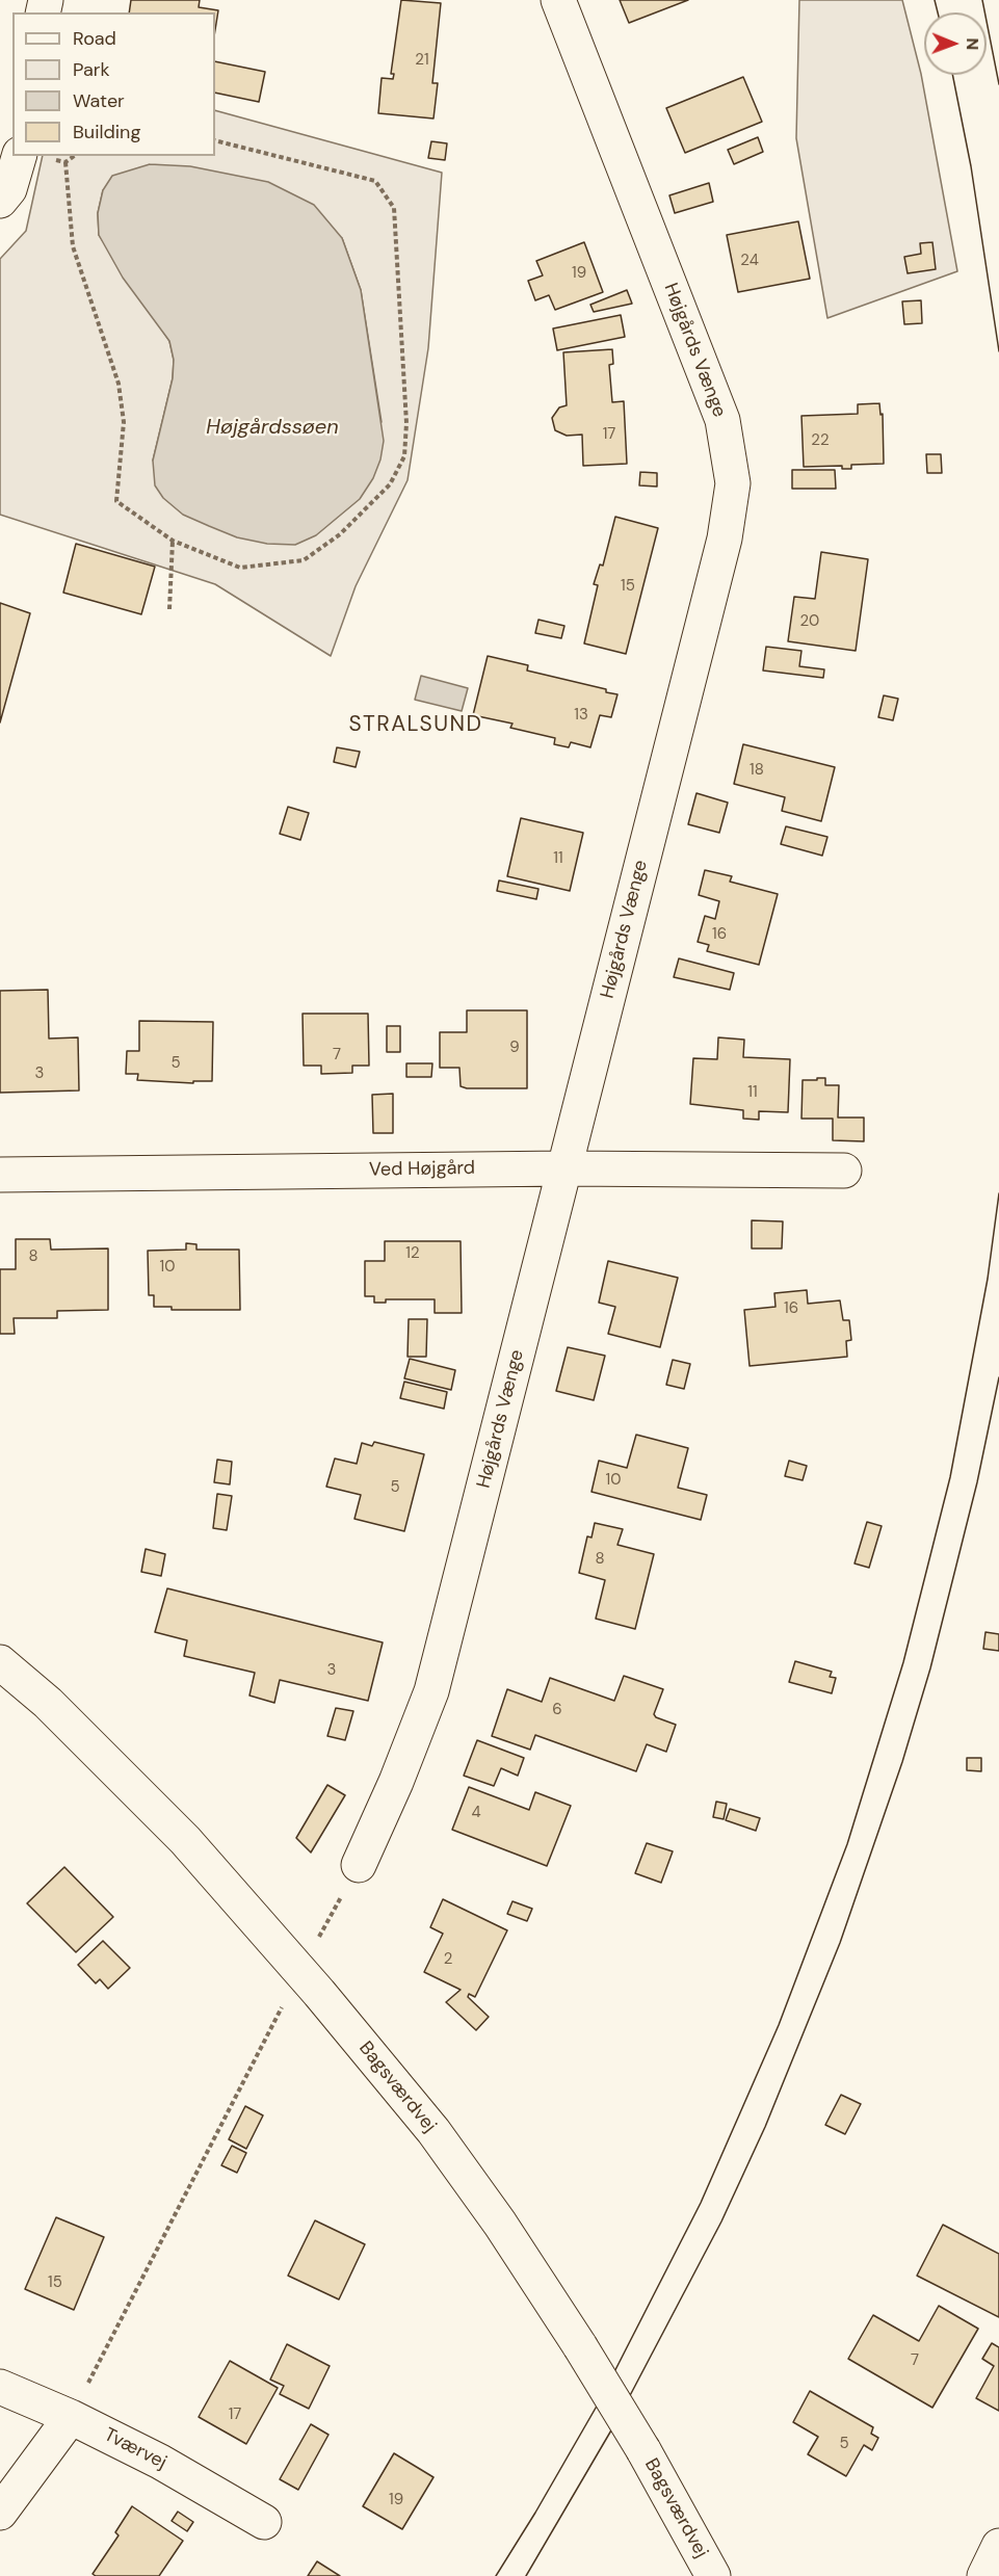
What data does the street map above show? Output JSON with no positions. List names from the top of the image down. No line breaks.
{"streets":{"street":["Højgårds Vænge","Ved Højgård","Bagsværdvej","Tværvej"]},"crossings":[["Højgårds Vænge","Ved Højgård"]],"districts":["STRALSUND"],"water":["Højgårdssøen"],"house_numbers":["21","24","19","17","22","15","20","13","18","11","16","9","7","5","3","11","12","8","10","16","10","5","8","3","6","4","2","15","7","17","5","19"],"legend":["Road","Park","Water","Building"],"north":"right"}
